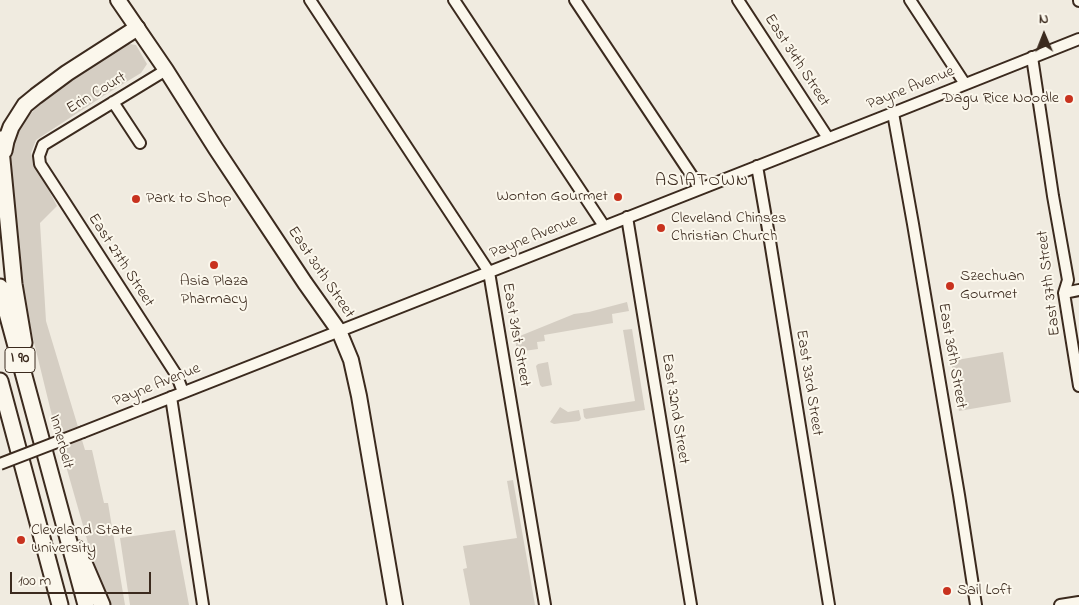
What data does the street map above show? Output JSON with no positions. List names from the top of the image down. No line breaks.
{"streets":{"highway":["I 90","Innerbelt"],"main road":["East 30th Street"],"street":["East 34th Street","Payne Avenue","Erin Court","East 27th Street","East 37th Street","East 31st Street","East 36th Street","East 33rd Street","East 32nd Street"]},"crossings":[["East 34th Street","Payne Avenue"],["Payne Avenue","East 27th Street"],["Payne Avenue","East 30th Street"],["Payne Avenue","East 37th Street"],["Payne Avenue","East 31st Street"],["Payne Avenue","East 36th Street"],["Payne Avenue","East 33rd Street"],["Payne Avenue","East 32nd Street"],["Erin Court","East 27th Street"],["Erin Court","East 30th Street"]],"districts":["ASIATOWN"],"places":["Dagu Rice Noodle","Wonton Gourmet","Park to Shop","Cleveland Chinses Christian Church","Asia Plaza Pharmacy","Szechuan Gourmet","Cleveland State University","Sail Loft"],"scale_bar":"100 m","north":"top"}
